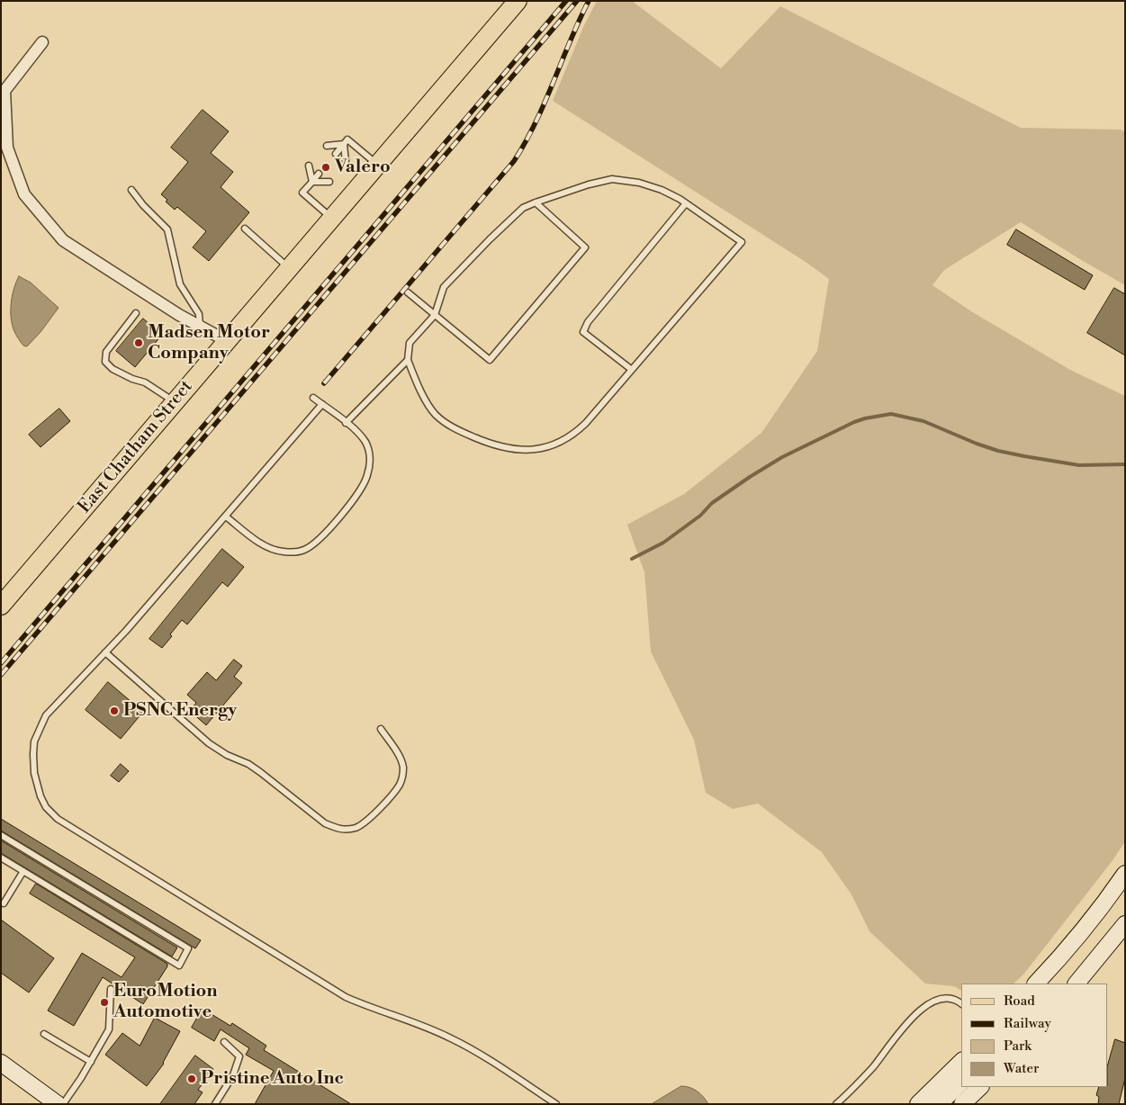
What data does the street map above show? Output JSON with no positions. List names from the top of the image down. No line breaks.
{"streets":{"main road":["East Chatham Street"]},"places":["Valero","Madsen Motor Company","PSNC Energy","EuroMotion Automotive","Pristine Auto Inc"],"legend":["Road","Railway","Park","Water"]}
